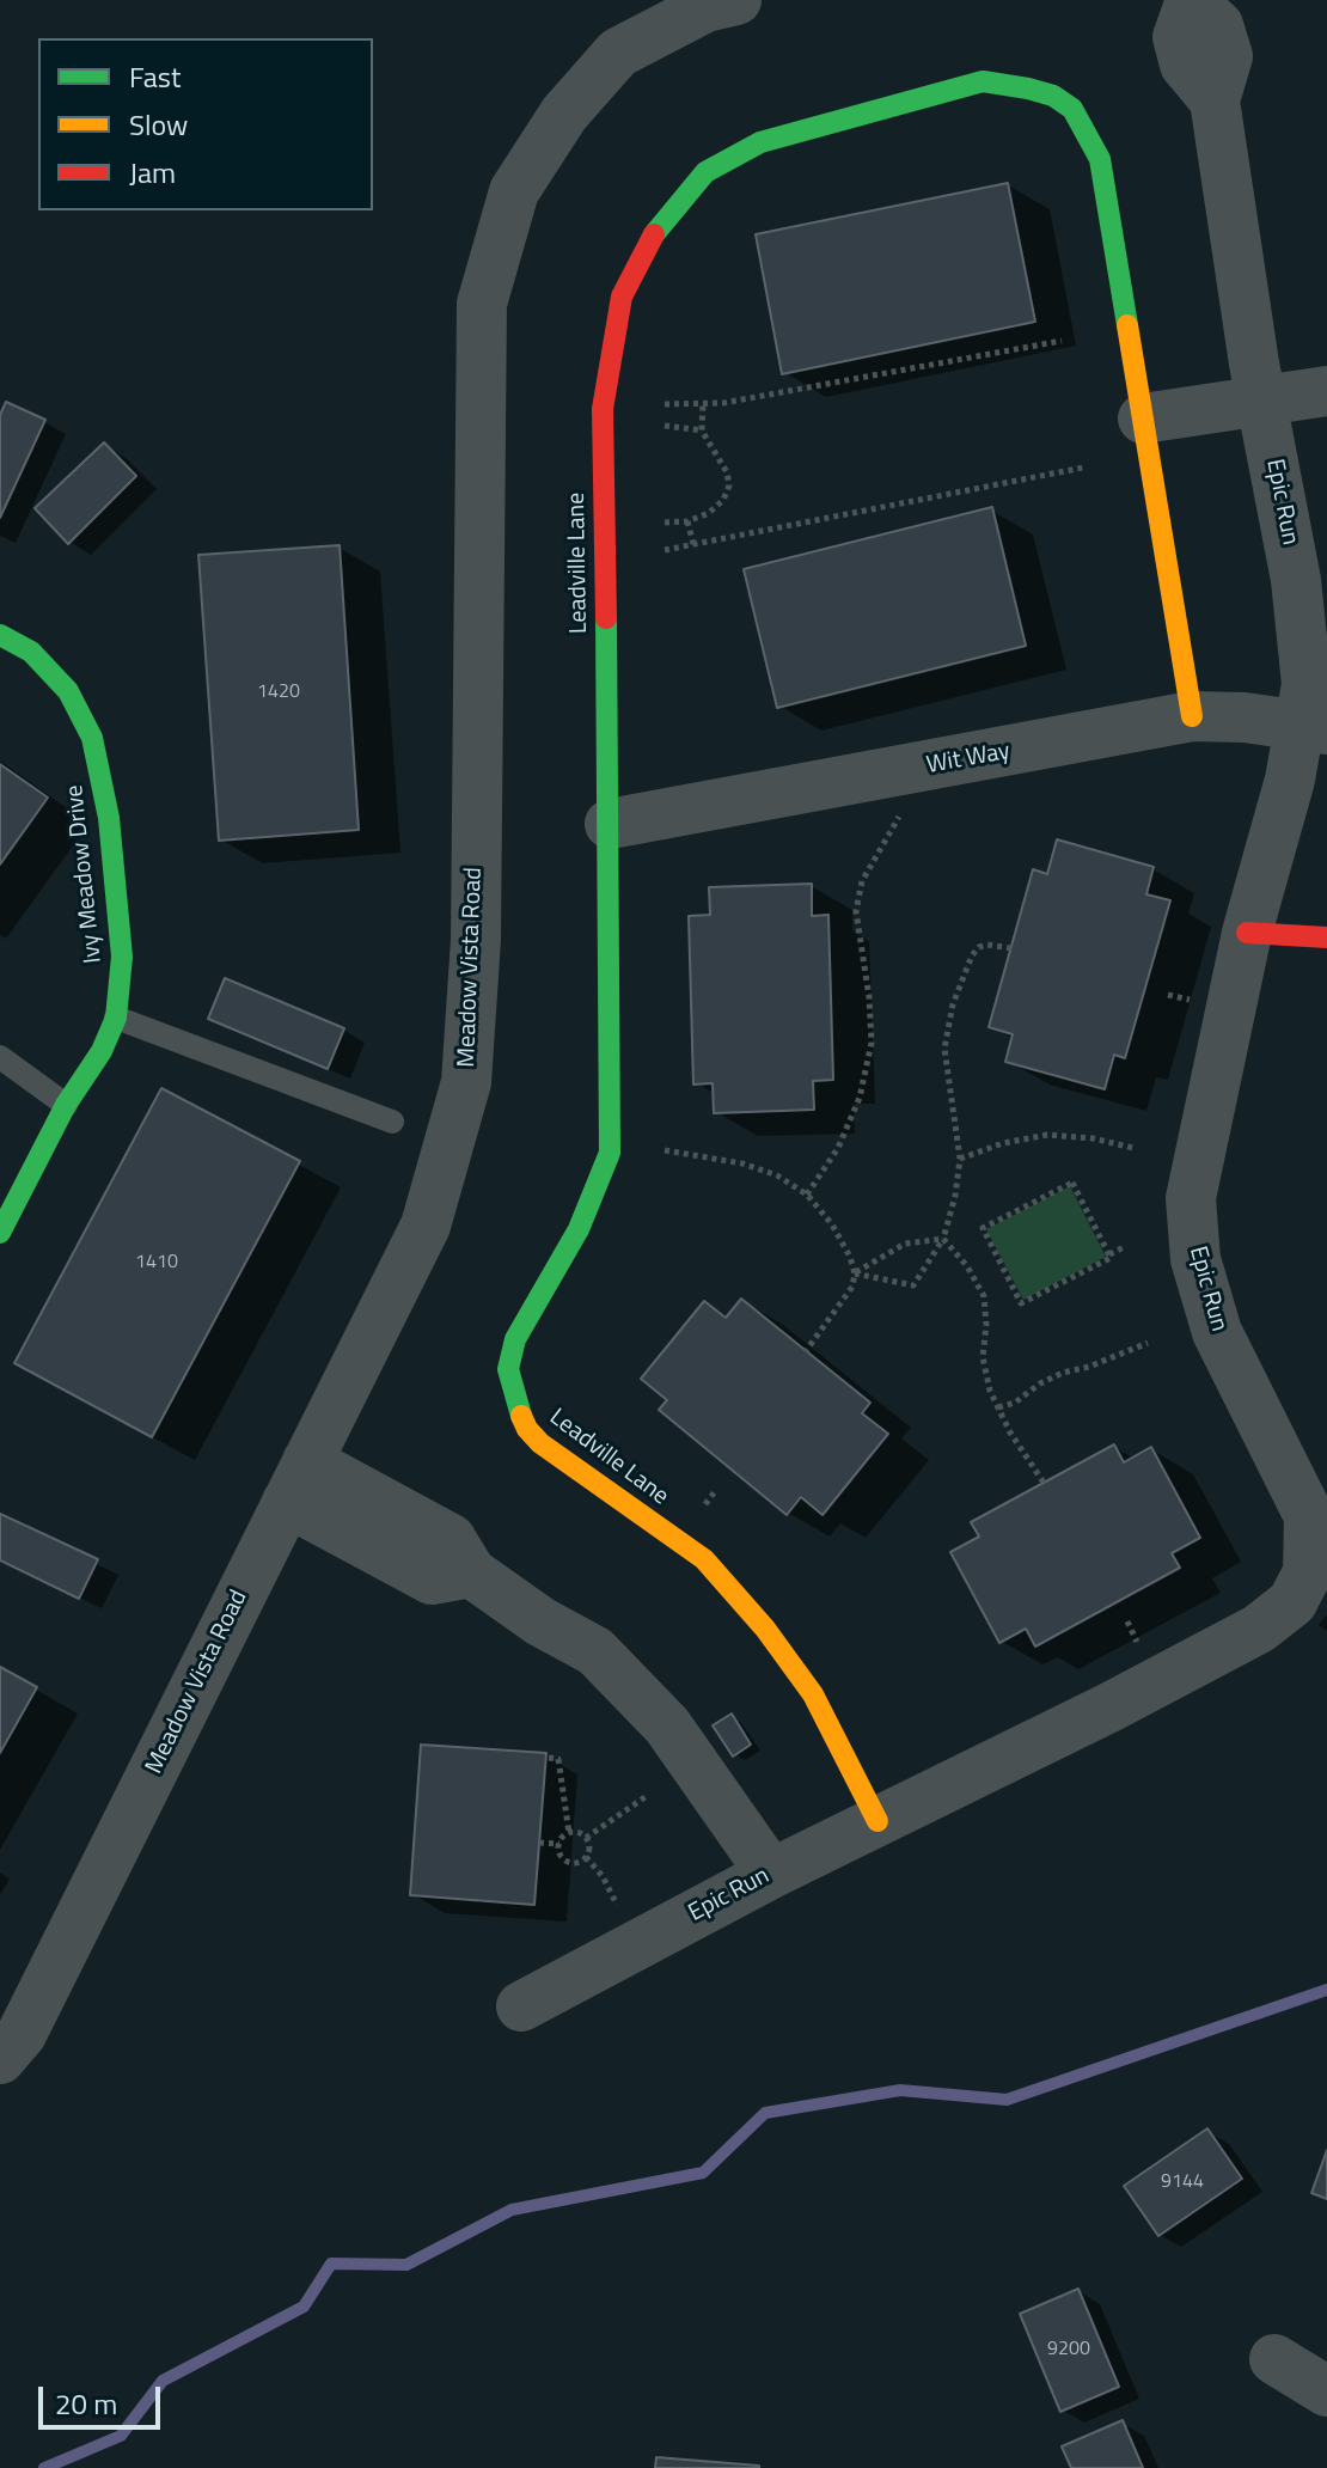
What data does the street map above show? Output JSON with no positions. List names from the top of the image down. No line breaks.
{"streets":{"street":["Epic Run","Leadville Lane","Wit Way","Ivy Meadow Drive","Meadow Vista Road"]},"crossings":[["Epic Run","Leadville Lane"],["Epic Run","Wit Way"],["Leadville Lane","Wit Way"]],"house_numbers":["1420","1410","9144","9200"],"legend":["Fast","Slow","Jam"],"scale_bar":"20 m"}
